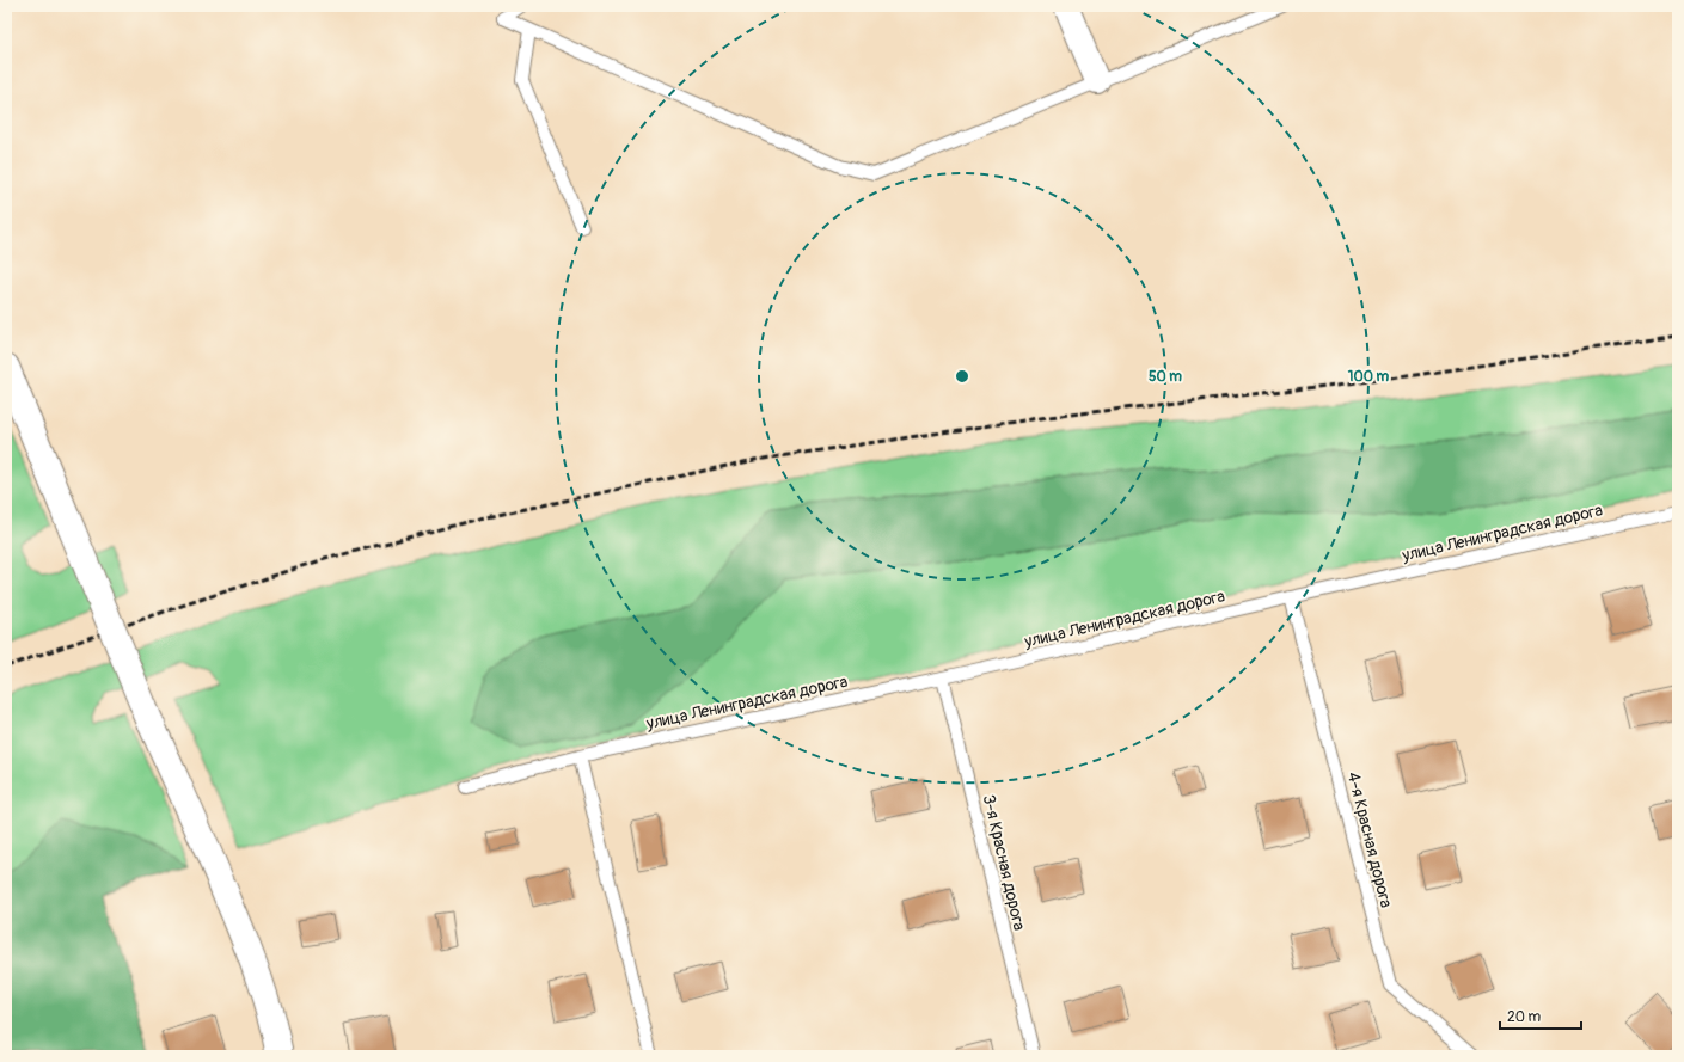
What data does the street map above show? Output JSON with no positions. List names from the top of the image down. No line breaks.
{"streets":{"lane":["улица Ленинградская дорога","4-я Красная дорога","3-я Красная дорога"]},"crossings":[["улица Ленинградская дорога","4-я Красная дорога"],["улица Ленинградская дорога","3-я Красная дорога"]],"scale_bar":"20 m","rings":["50 m","100 m"]}
